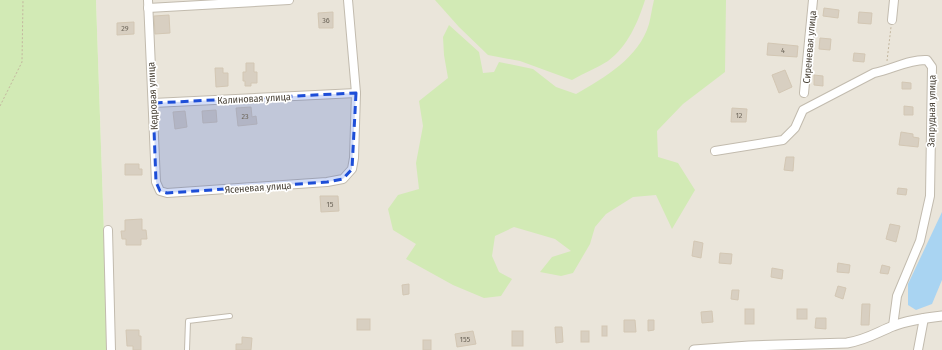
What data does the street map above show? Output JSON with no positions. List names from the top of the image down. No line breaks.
{"streets":{"street":["Сиреневая улица","Кедровая улица","Калиновая улица","Запрудная улица","Ясеневая улица"]},"crossings":[["Кедровая улица","Калиновая улица"],["Кедровая улица","Ясеневая улица"],["Калиновая улица","Ясеневая улица"]],"house_numbers":["36","29","4","12","23","15","155"]}
